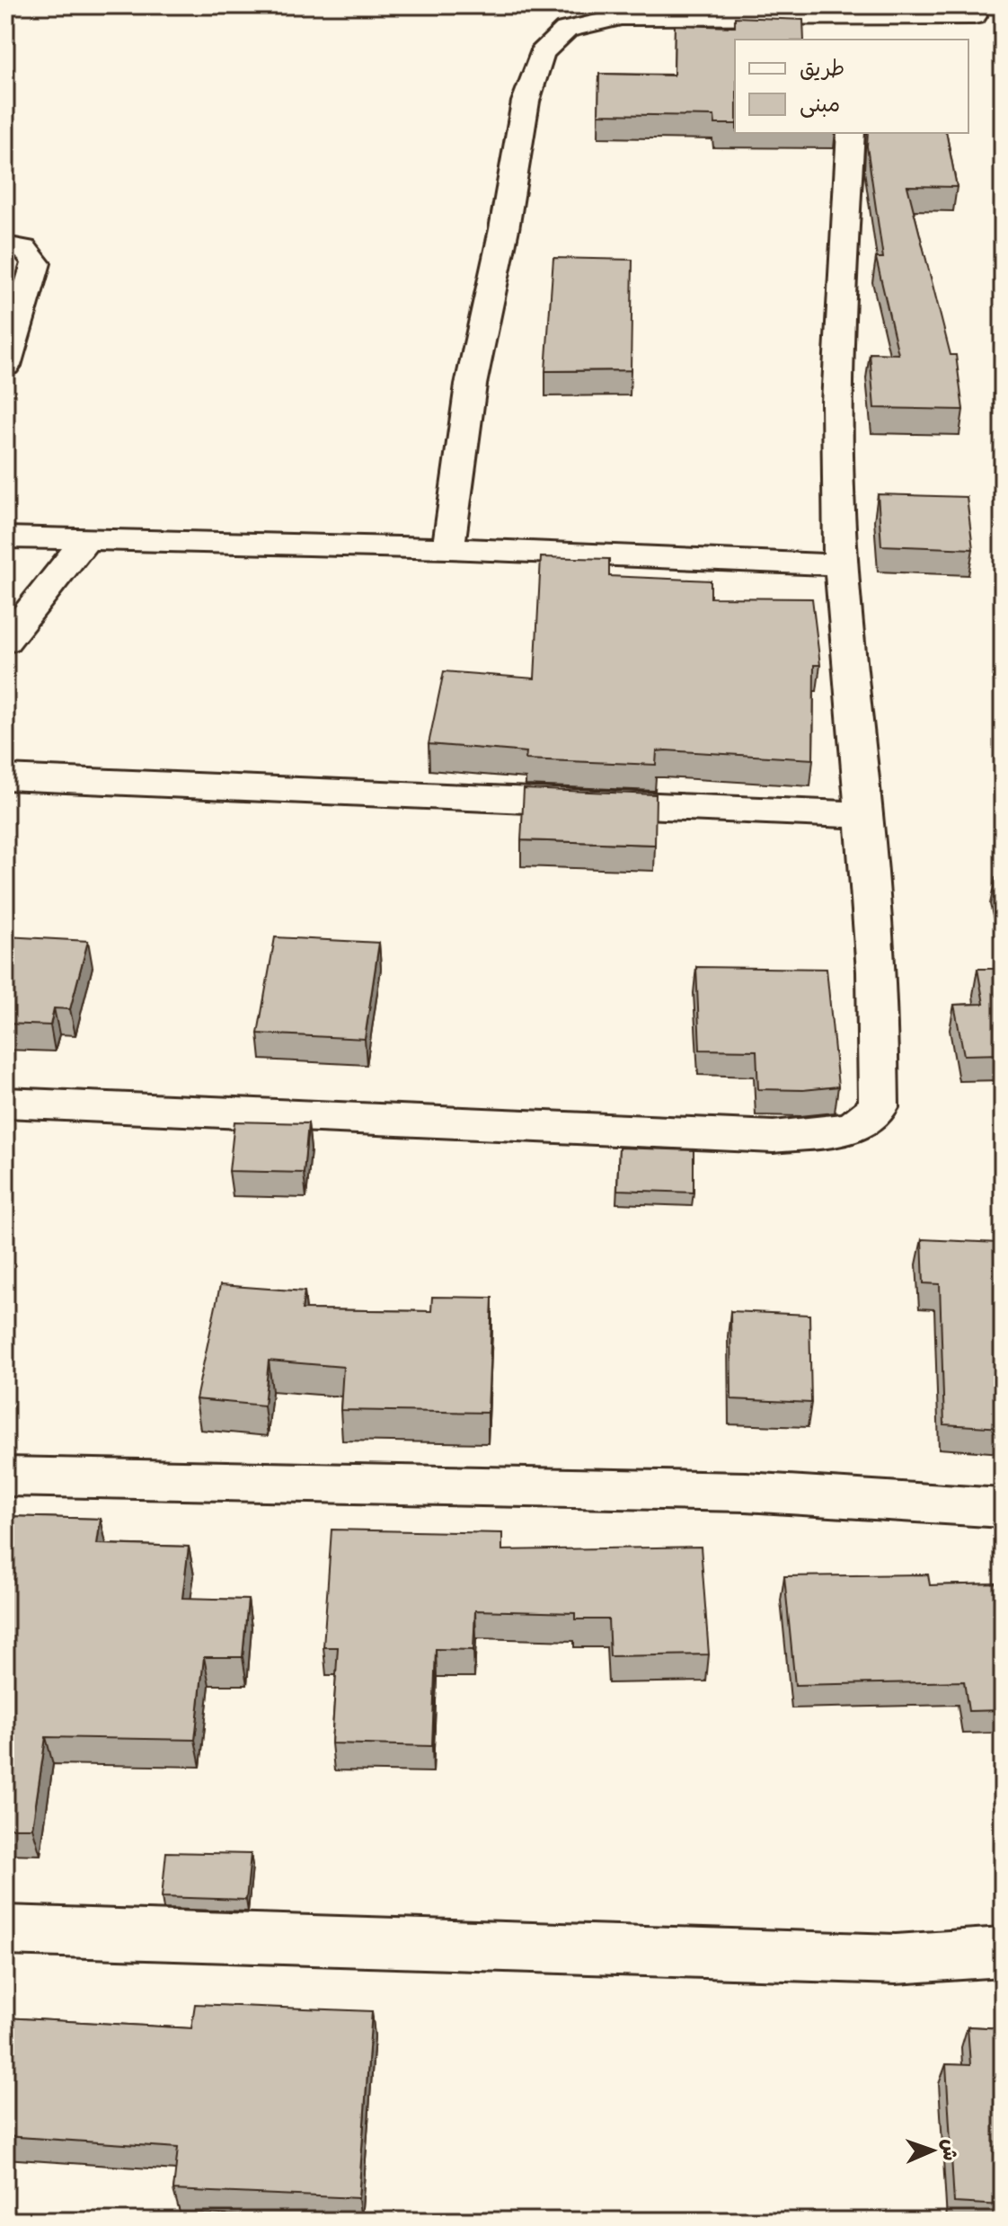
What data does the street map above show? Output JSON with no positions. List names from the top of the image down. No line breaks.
{"legend":["طريق","مبنى"],"north":"right"}
